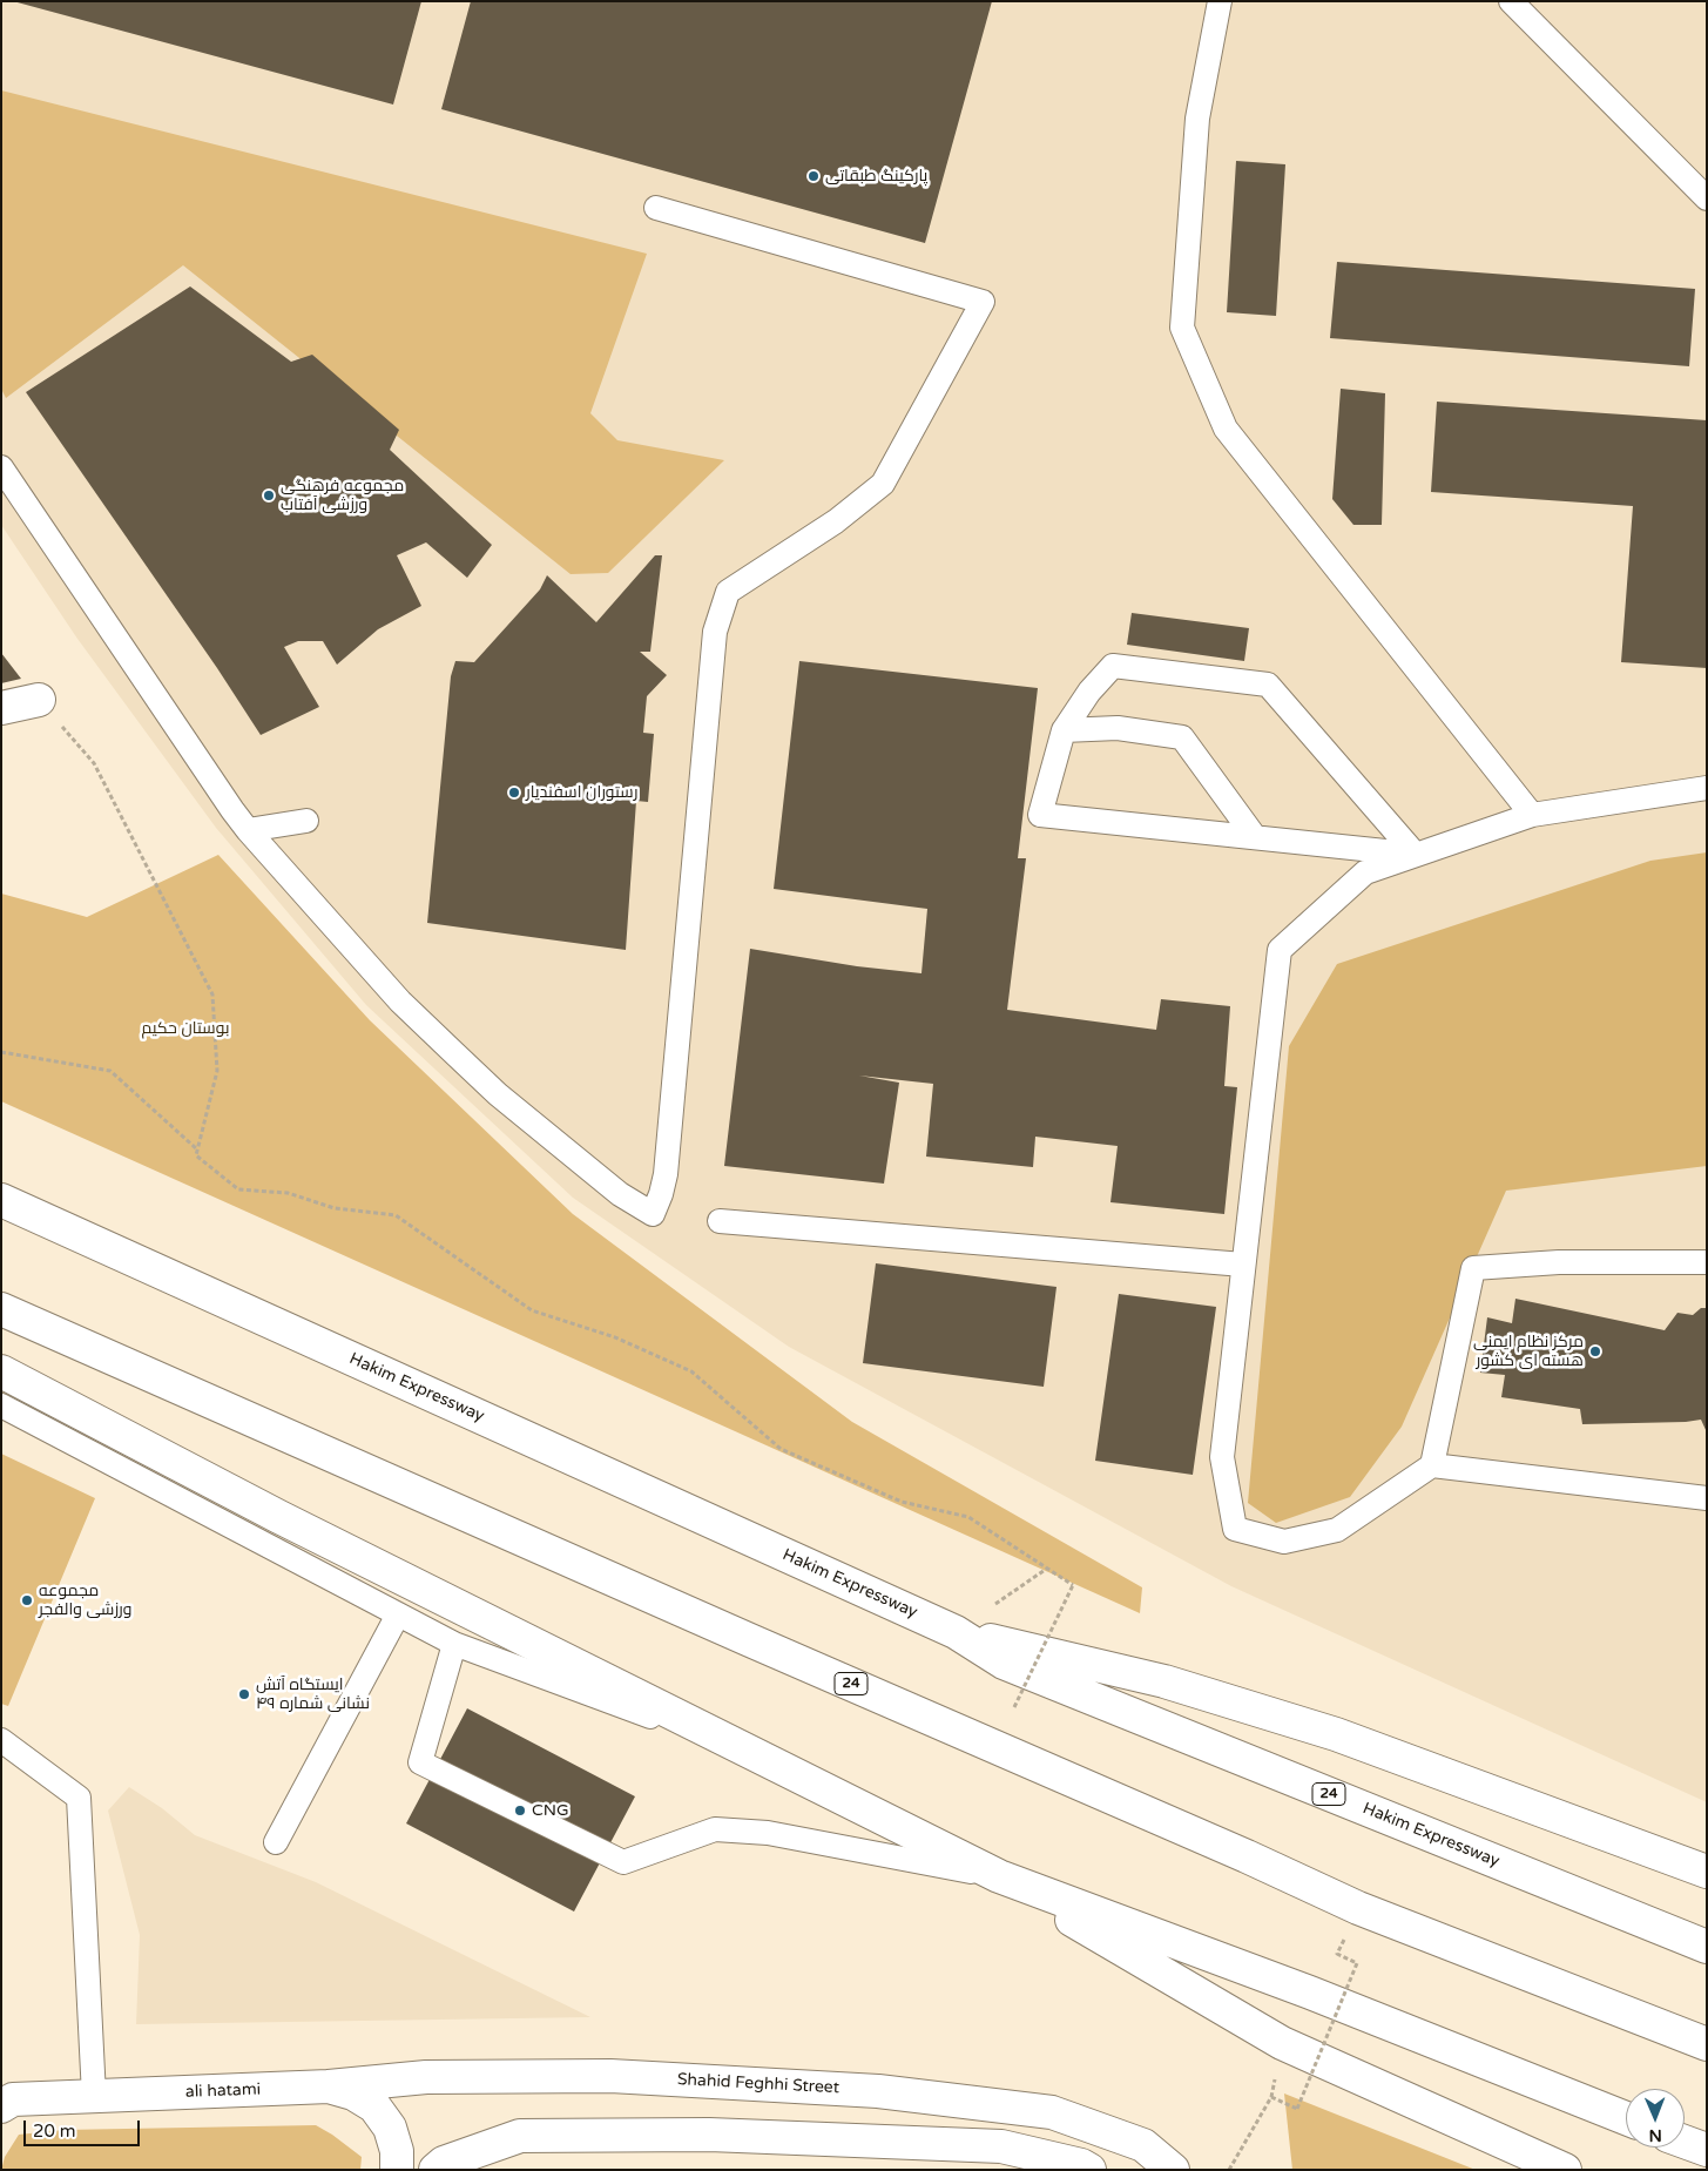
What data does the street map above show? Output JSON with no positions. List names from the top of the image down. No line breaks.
{"streets":{"main road":["Hakim Expressway","24","Shahid Feghhi Street","ali hatami"]},"crossings":[["Shahid Feghhi Street","ali hatami"]],"parks":["بوستان حکیم"],"places":["پارکینگ طبقاتی","مجموعه فرهنگی ورزشی آفتاب","رستوران اسفندیار","مرکز نظام ایمنی هسته ای کشور","مجموعه ورزشی والفجر","ایستگاه آتش نشانی شماره ۴۹","CNG"],"scale_bar":"20 m","north":"bottom"}
